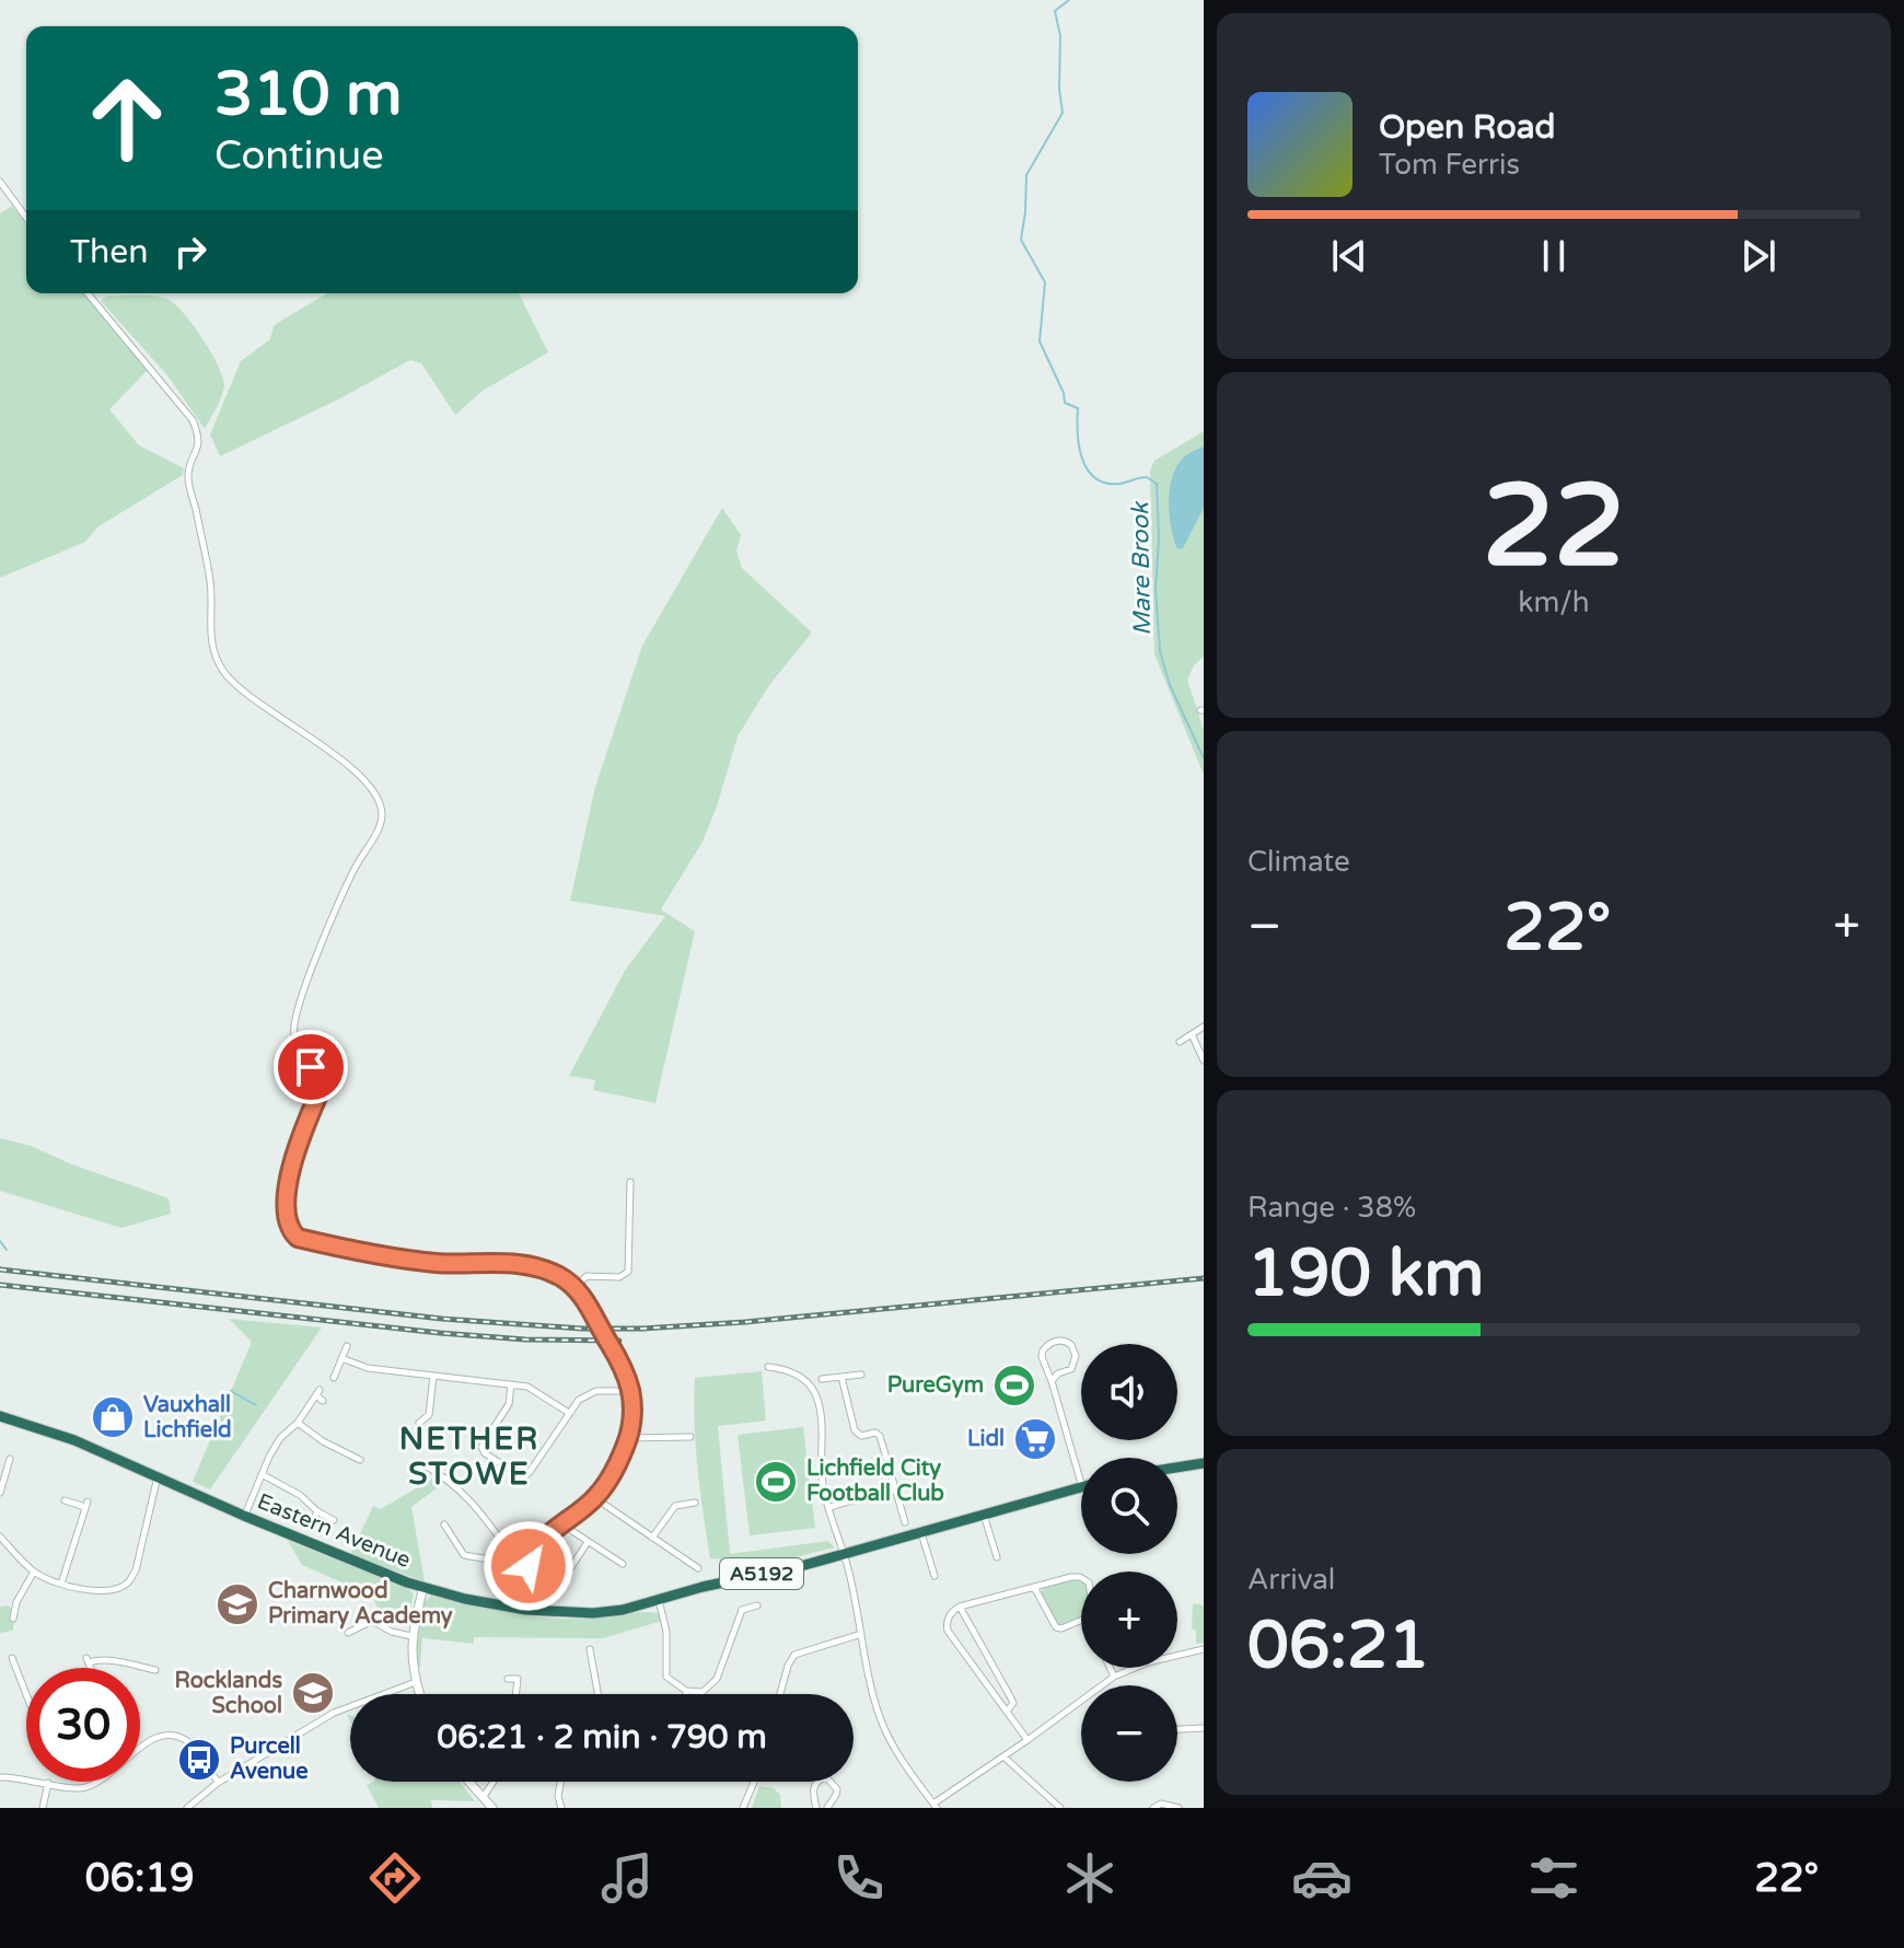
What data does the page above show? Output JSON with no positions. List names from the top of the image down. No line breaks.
{"streets":{"highway":["Eastern Avenue","A5192"]},"districts":["NETHER STOWE"],"water":["Mare Brook"],"places":{"sports":["PureGym","Lichfield City Football Club"],"shop":["Vauxhall Lichfield"],"supermarket":["Lidl"],"school or university":["Charnwood Primary Academy","Rocklands School"],"bus stop":["Purcell Avenue"]},"page":{"turn":["310 m","Continue"],"song":["Open Road","Tom Ferris"],"then":"Then","tile":[["22","km/h"],"Climate",["Range · 38%","190 km"],["Arrival","06:21"]],"heat":["−","22°","+"],"map_buttons":["+","−"],"limit":"30","trip":"06:21 · 2 min · 790 m","tabs":["06:19","22°"]}}
